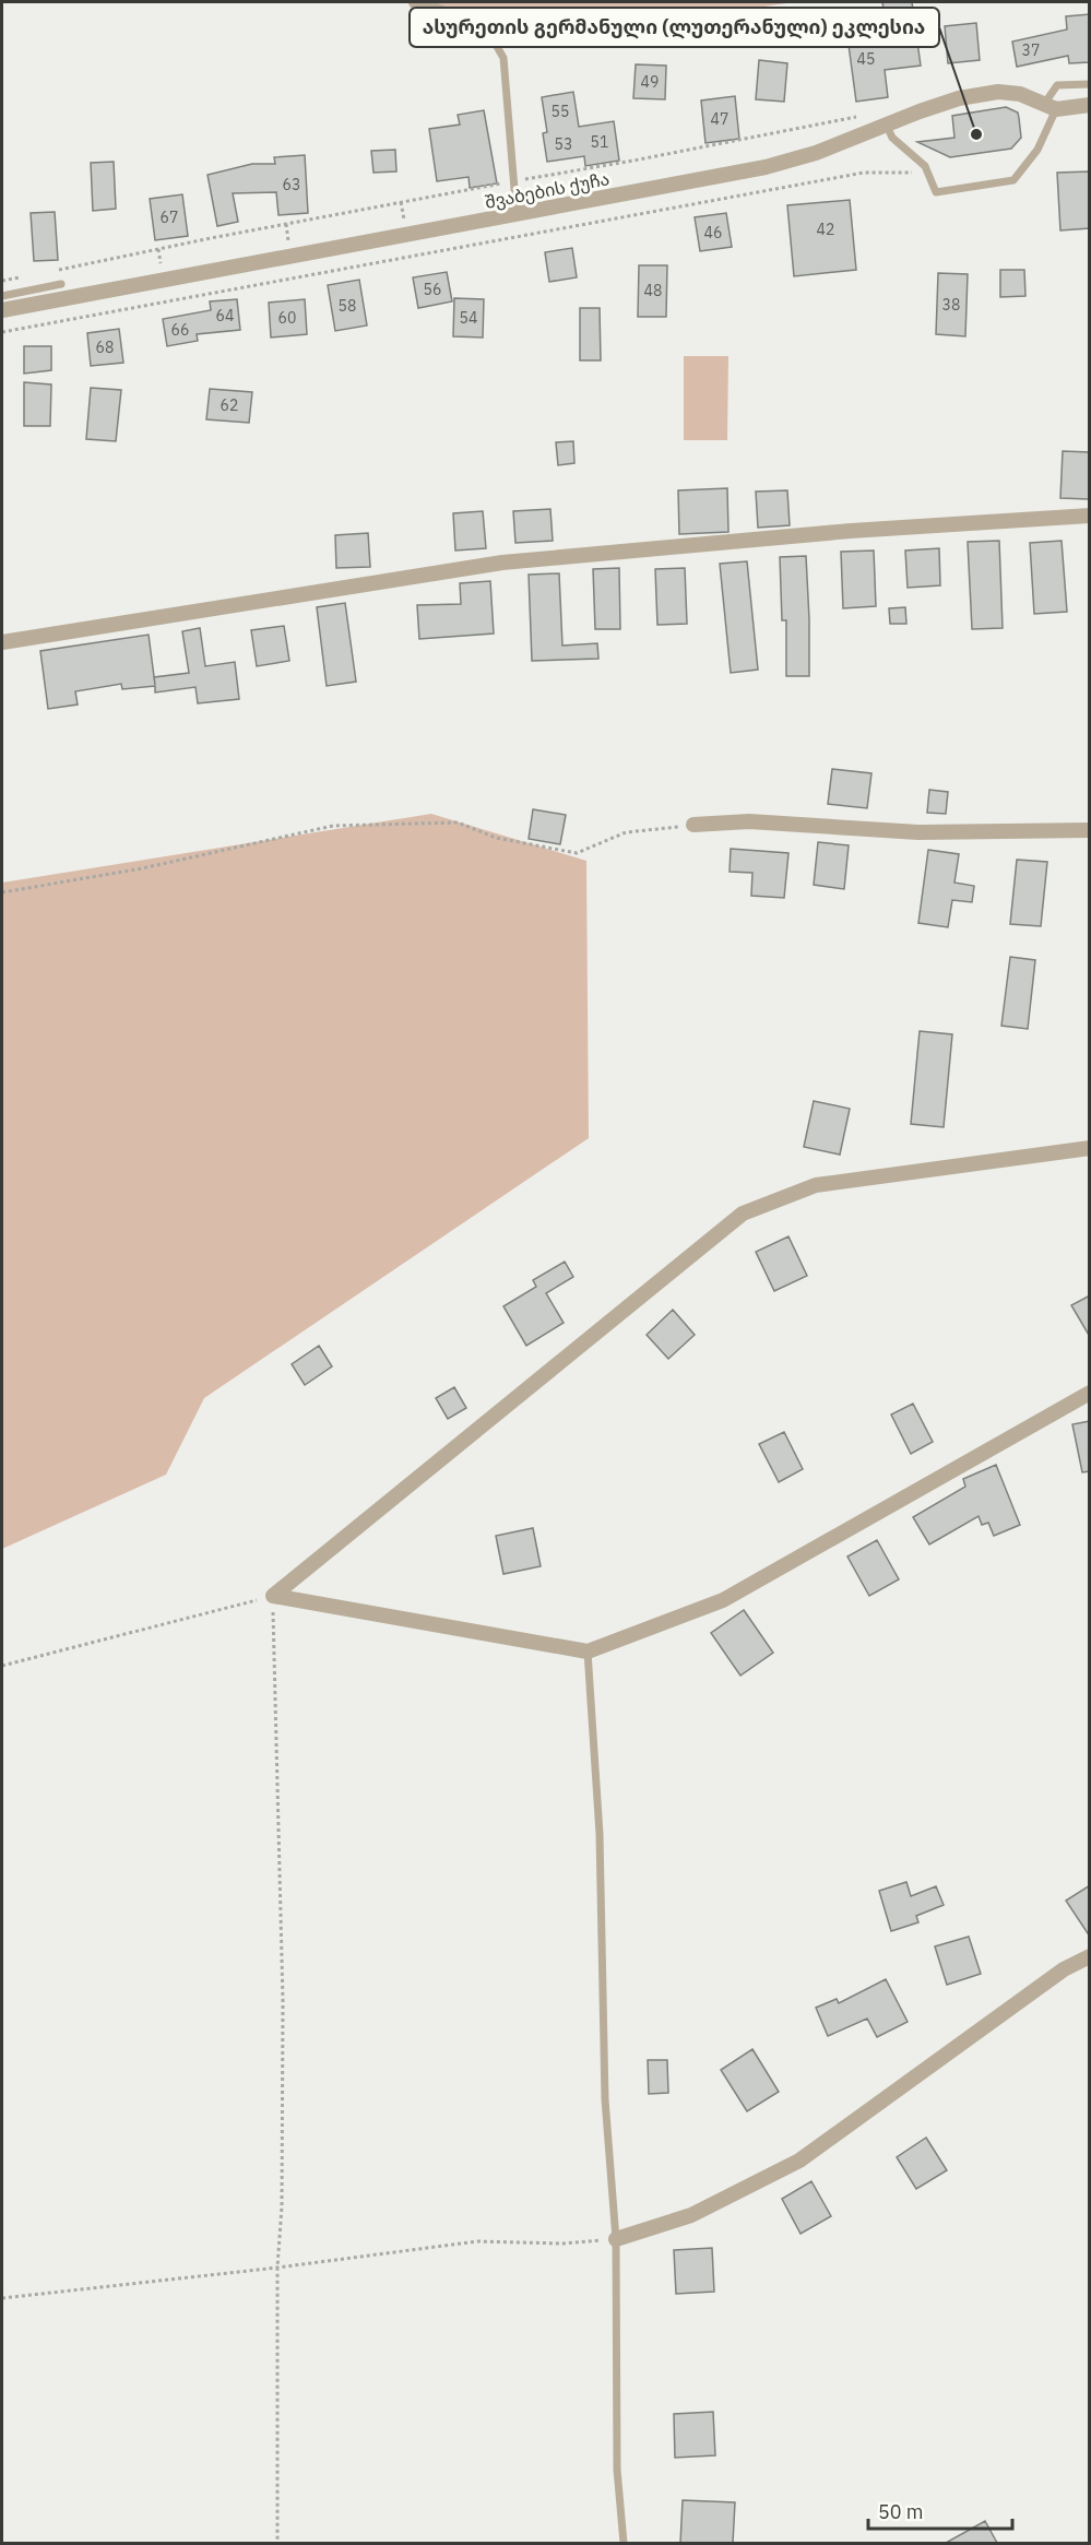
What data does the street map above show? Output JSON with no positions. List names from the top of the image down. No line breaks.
{"streets":{"street":["შვაბების ქუჩა"]},"places":["ასურეთის გერმანული (ლუთერანული) ეკლესია"],"house_numbers":["37","45","49","55","47","51","53","63","67","42","46","56","48","38","58","64","60","54","66","68","62"],"scale_bar":"50 m"}
